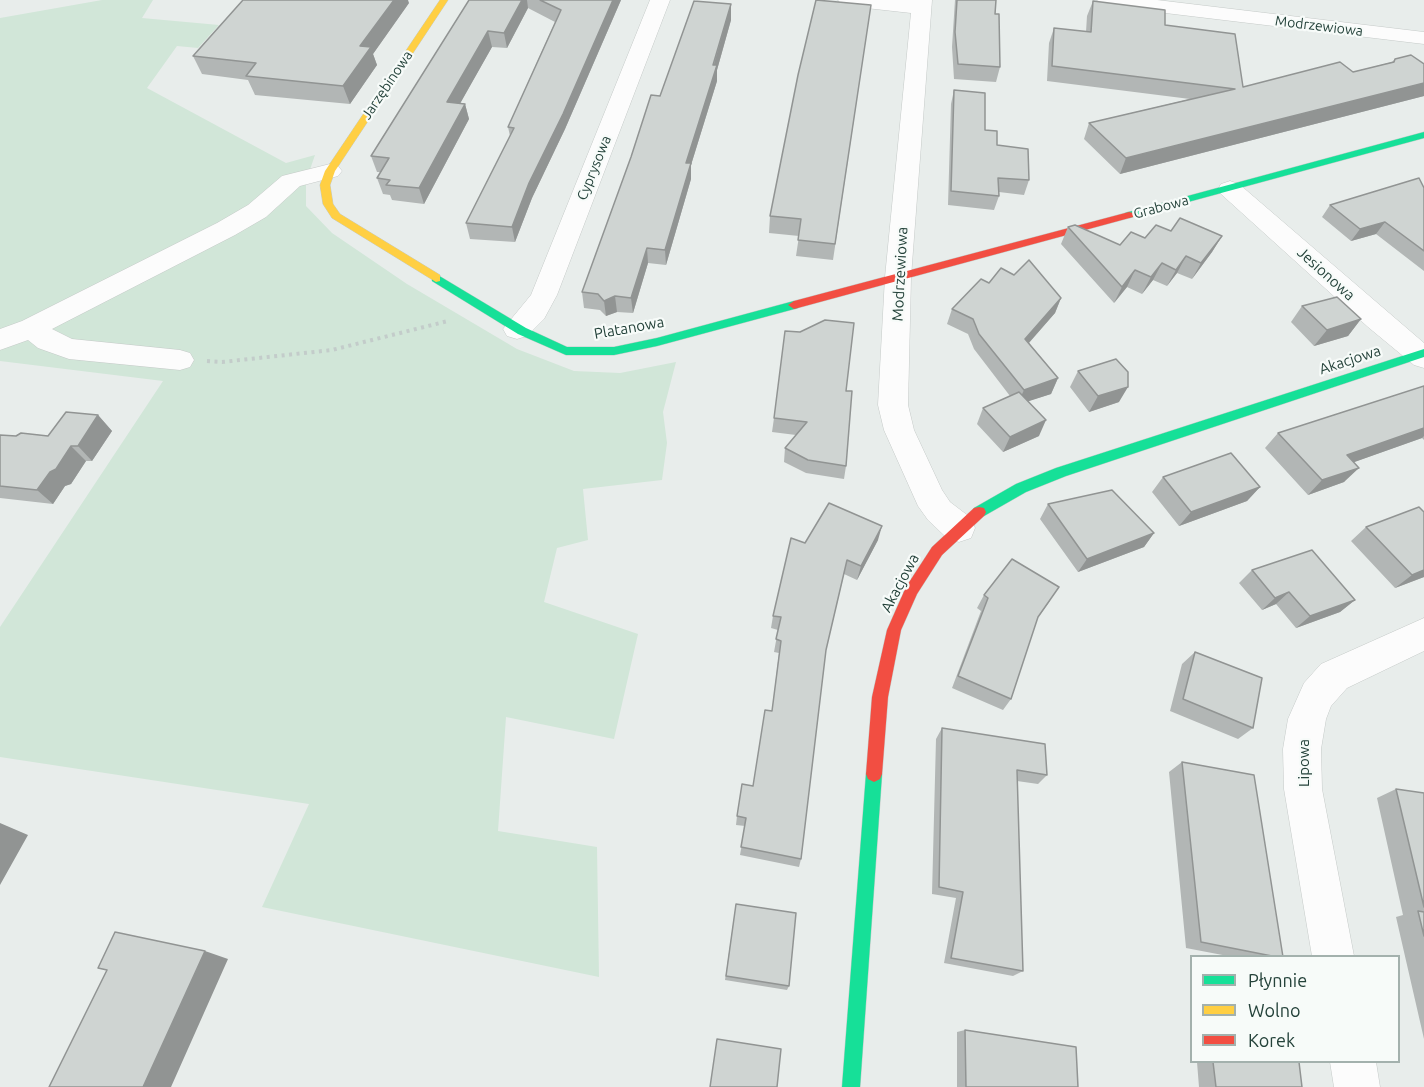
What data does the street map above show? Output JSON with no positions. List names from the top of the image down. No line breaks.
{"streets":{"street":["Modrzewiowa","Jarzębinowa","Cyprysowa","Grabowa","Jesionowa","Platanowa","Akacjowa","Lipowa"]},"crossings":[["Modrzewiowa","Grabowa"],["Modrzewiowa","Platanowa"],["Modrzewiowa","Akacjowa"],["Jarzębinowa","Platanowa"],["Cyprysowa","Platanowa"],["Grabowa","Jesionowa"],["Grabowa","Platanowa"],["Jesionowa","Akacjowa"]],"legend":["Płynnie","Wolno","Korek"]}
